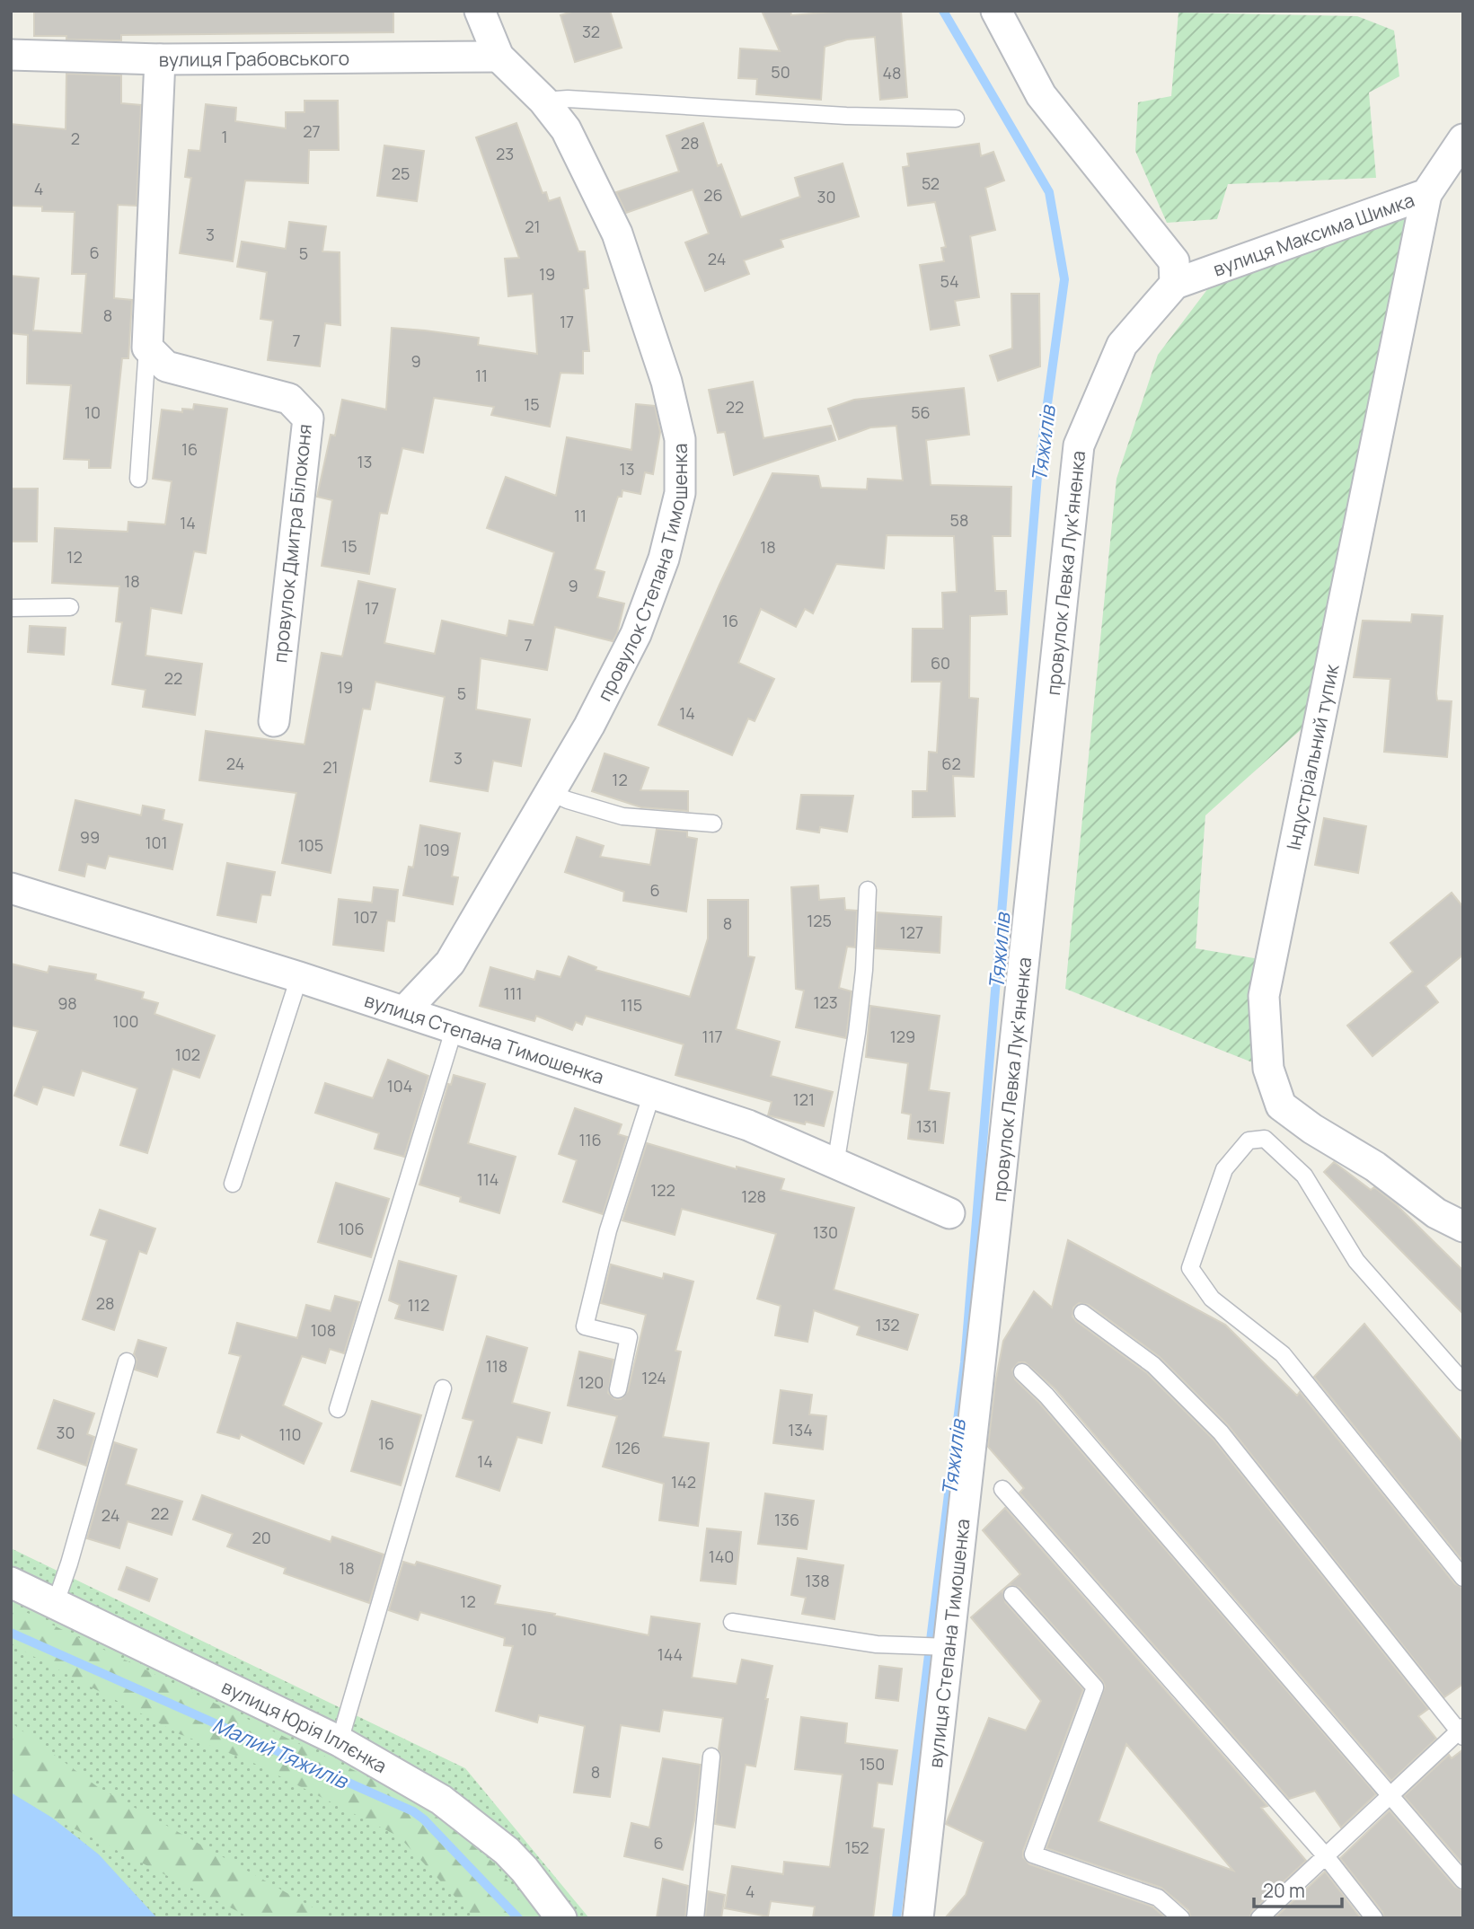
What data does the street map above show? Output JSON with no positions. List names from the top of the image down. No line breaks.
{"streets":{"street":["вулиця Грабовського","вулиця Максима Шимка","провулок Дмитра Білоконя","провулок Степана Тимошенка","провулок Левка Лукʼяненка","Індустріальний тупик","вулиця Степана Тимошенка","вулиця Юрія Іллєнка"]},"crossings":[["вулиця Грабовського","провулок Степана Тимошенка"],["вулиця Максима Шимка","провулок Левка Лукʼяненка"],["вулиця Максима Шимка","Індустріальний тупик"],["провулок Степана Тимошенка","вулиця Степана Тимошенка"],["провулок Левка Лукʼяненка","вулиця Степана Тимошенка"]],"water":["Тяжилів","Малий Тяжилів"],"house_numbers":["32","50","48","27","1","2","28","23","25","52","4","26","30","21","3","6","5","24","19","54","8","17","7","9","11","15","22","10","56","16","13","13","11","58","14","15","18","12","18","9","17","16","7","60","22","19","5","14","3","24","62","21","12","99","101","105","109","6","107","125","8","127","111","123","98","115","100","117","129","102","104","121","131","116","114","122","128","106","130","28","112","132","108","118","124","120","134","30","110","16","126","14","142","22","24","136","20","140","18","138","12","10","144","150","8","6","152","4"],"scale_bar":"20 m"}
